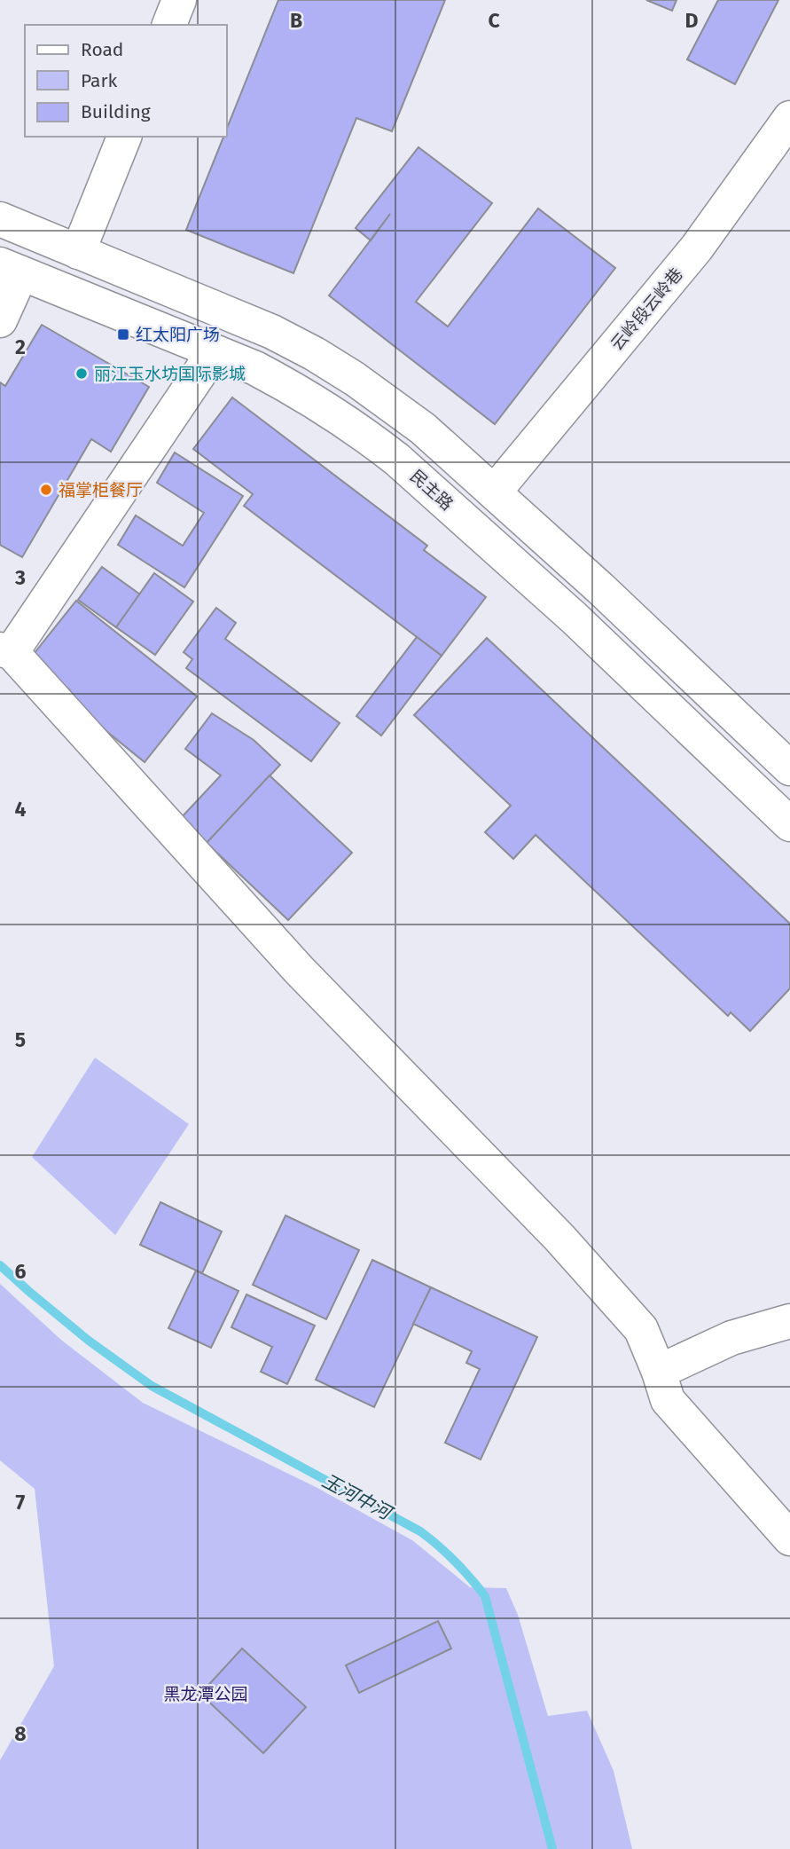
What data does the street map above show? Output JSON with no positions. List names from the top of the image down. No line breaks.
{"streets":{"street":["云岭段云岭巷","民主路"]},"water":["玉河中河"],"parks":["黑龙潭公园"],"places":{"transit":["红太阳广场"],"other":["丽江玉水坊国际影城","福掌柜餐厅"]},"legend":["Road","Park","Building"],"grid":{"columns":["B","C","D"],"rows":["2","3","4","5","6","7","8"]}}
